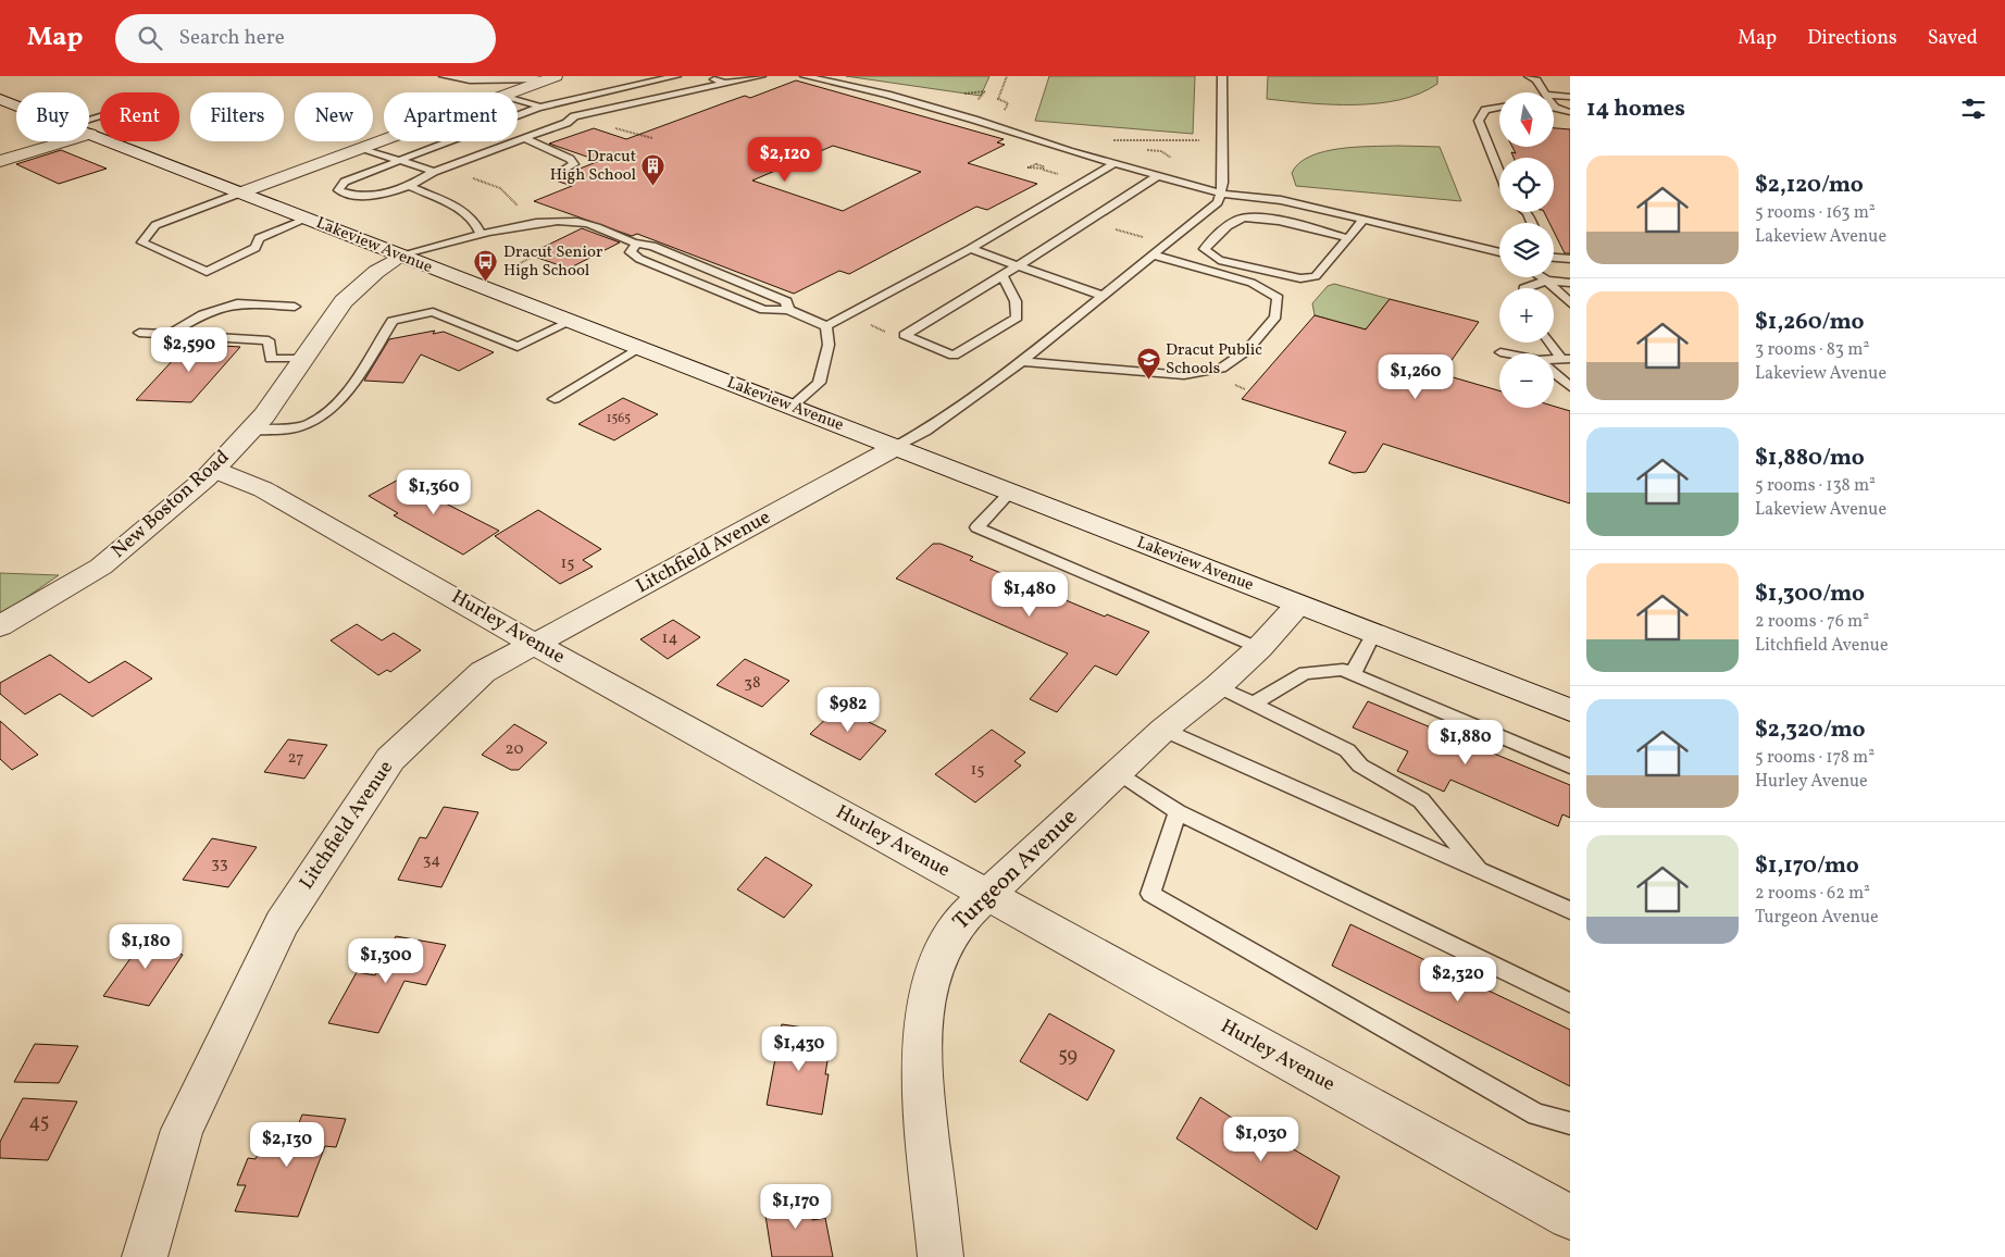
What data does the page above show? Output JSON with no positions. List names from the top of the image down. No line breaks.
{"streets":{"street":["Lakeview Avenue","New Boston Road","Litchfield Avenue","Hurley Avenue","Turgeon Avenue"]},"crossings":[["Lakeview Avenue","New Boston Road"],["Lakeview Avenue","Litchfield Avenue"],["Lakeview Avenue","Turgeon Avenue"],["New Boston Road","Hurley Avenue"],["Litchfield Avenue","Hurley Avenue"],["Hurley Avenue","Turgeon Avenue"]],"places":{"building":["Dracut High School"],"bus stop":["Dracut Senior High School"],"school or university":["Dracut Public Schools"]},"house_numbers":["1565","15","14","38","20","27","15","34","33","59","45"],"north":"bottom","page":{"header":"Map","search":"Search here","nav":["Map","Directions","Saved"],"heading":"14 homes","map_buttons":["+","−"],"chip":["Buy","Rent","Filters","New","Apartment"],"price":["$2,120","$2,590","$1,260","$1,360","$1,480","$982","$1,880","$1,180","$1,300","$2,320","$1,430","$1,030","$2,130","$1,170"],"list":[{"name":"$2,120/mo","note":"5 rooms · 163 m² · Lakeview Avenue"},{"name":"$1,260/mo","note":"3 rooms · 83 m² · Lakeview Avenue"},{"name":"$1,880/mo","note":"5 rooms · 138 m² · Lakeview Avenue"},{"name":"$1,300/mo","note":"2 rooms · 76 m² · Litchfield Avenue"},{"name":"$2,320/mo","note":"5 rooms · 178 m² · Hurley Avenue"},{"name":"$1,170/mo","note":"2 rooms · 62 m² · Turgeon Avenue"}]}}
